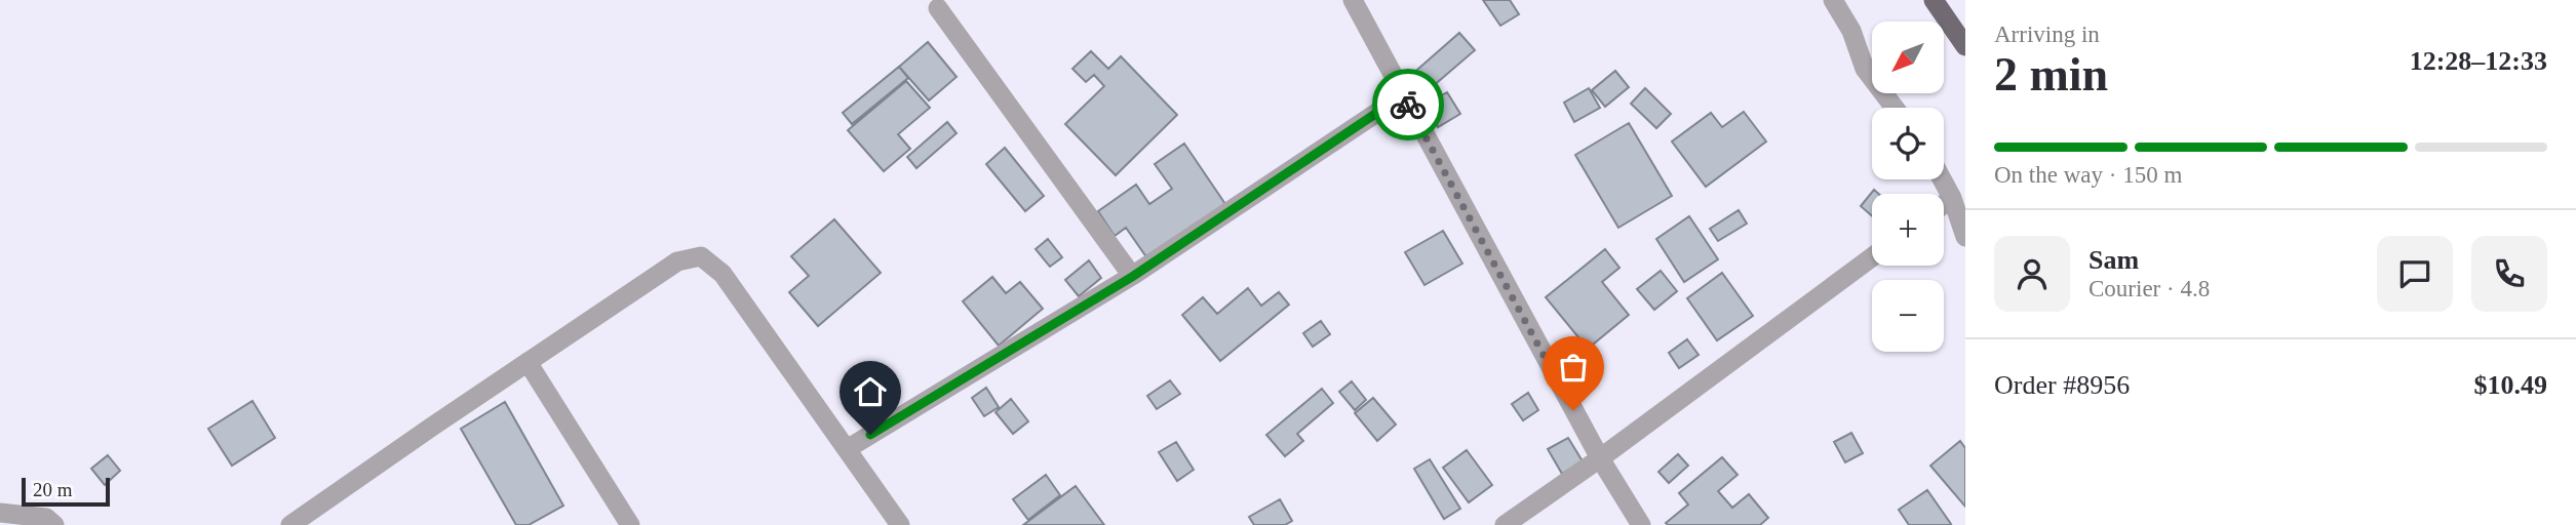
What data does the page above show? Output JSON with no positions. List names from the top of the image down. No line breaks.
{"scale_bar":"20 m","north":"bottom left","page":{"heading":["2 min","Arriving in","12:28–12:33"],"panel":["Sam","Courier · 4.8","Order #8956","$10.49"],"map_buttons":["+","−"],"bar":"On the way · 150 m","scale":"20 m"}}
